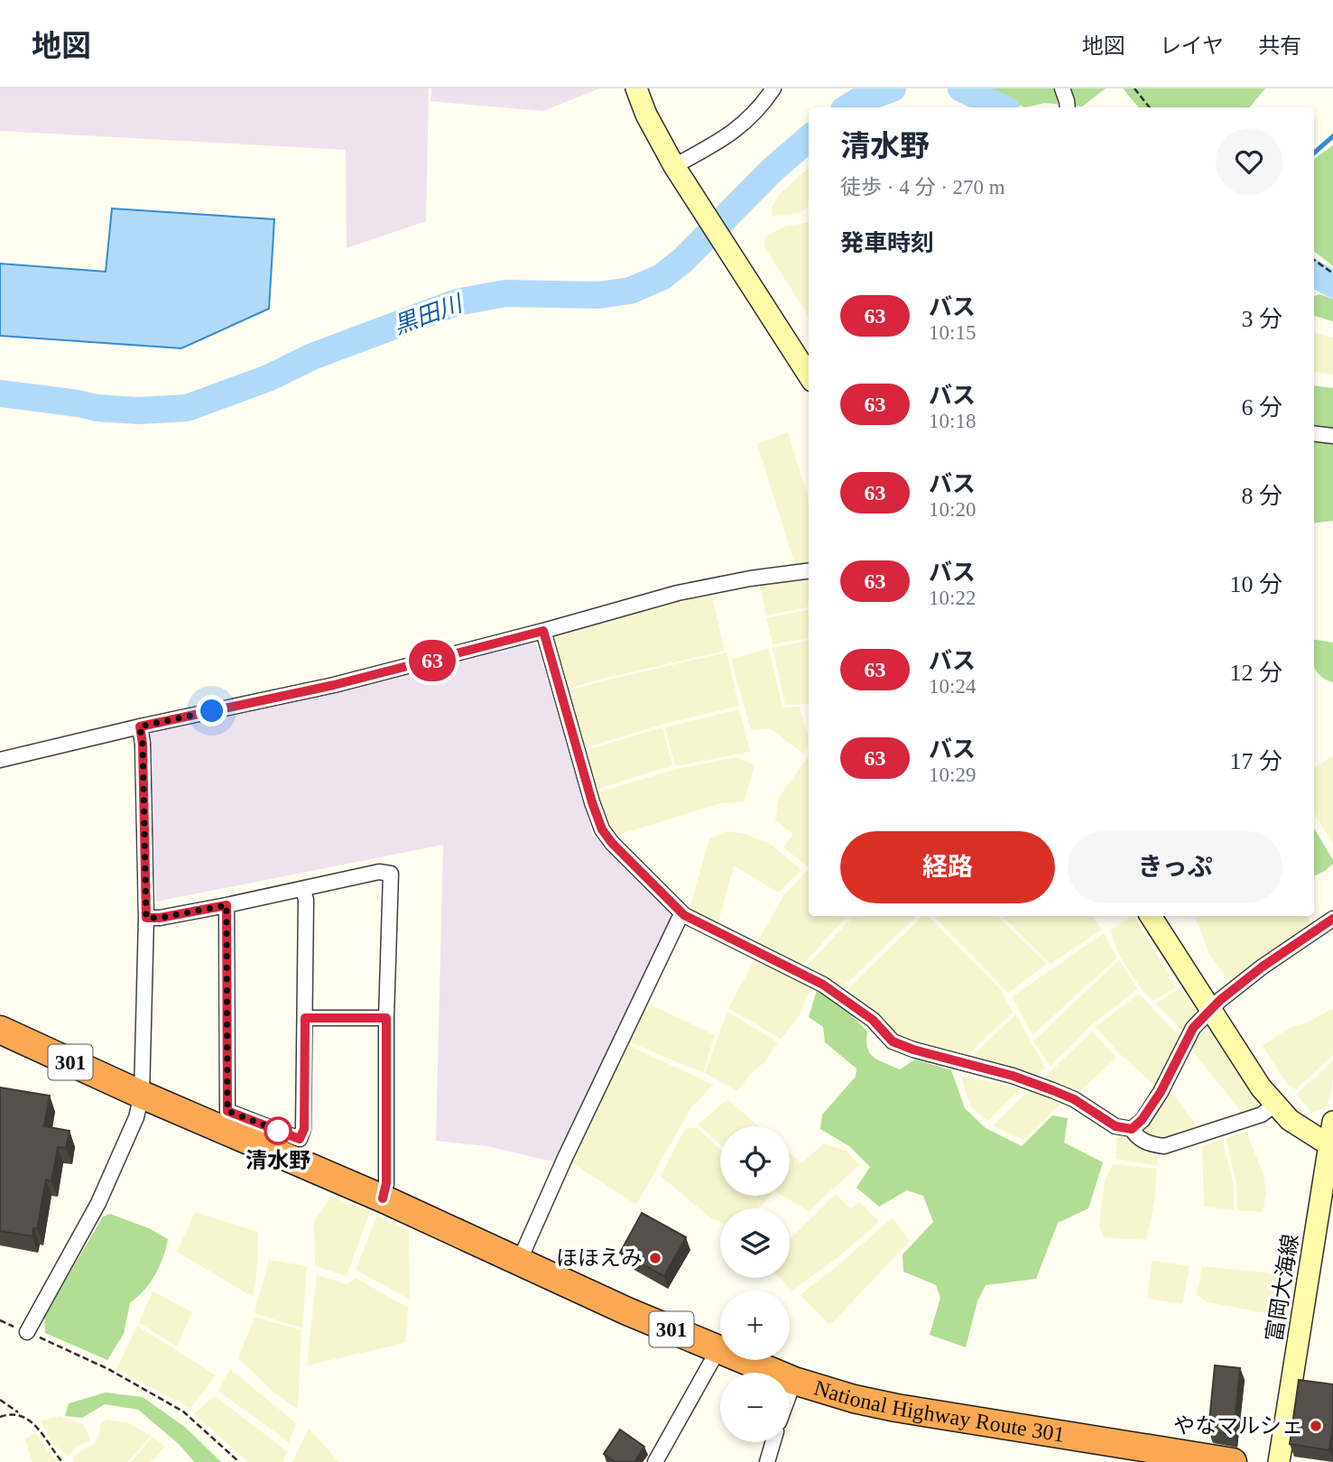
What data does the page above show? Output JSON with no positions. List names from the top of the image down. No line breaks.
{"streets":{"highway":["301","National Highway Route 301"],"street":["富岡大海線"]},"water":["黒田川"],"places":["清水野","ほほえみ","やなマルシェ"],"lines":["bus line 63"],"page":{"header":"地図","nav":["地図","レイヤ","共有"],"on_map":"63","heading":[["清水野","徒歩 · 4 分 · 270 m"],"発車時刻"],"list":[{"mark":"63","name":"バス","note":"10:15","value":"3 分"},{"mark":"63","name":"バス","note":"10:18","value":"6 分"},{"mark":"63","name":"バス","note":"10:20","value":"8 分"},{"mark":"63","name":"バス","note":"10:22","value":"10 分"},{"mark":"63","name":"バス","note":"10:24","value":"12 分"},{"mark":"63","name":"バス","note":"10:29","value":"17 分"}],"buttons":["経路","きっぷ"],"map_buttons":["+","−"]}}
